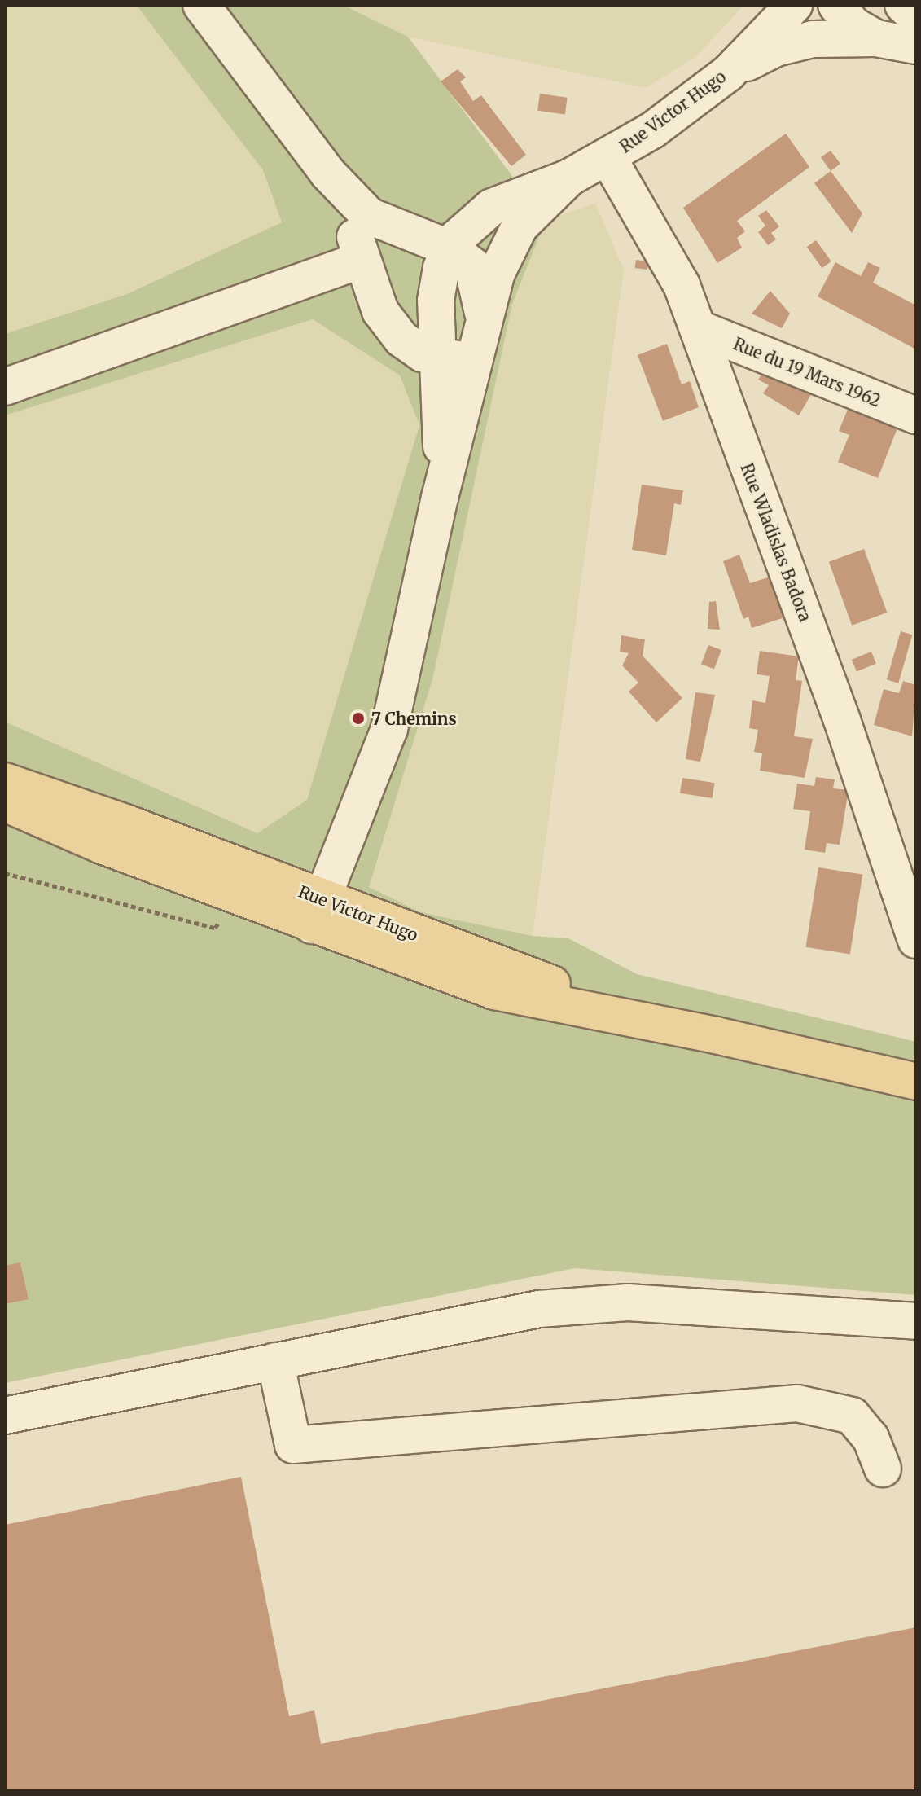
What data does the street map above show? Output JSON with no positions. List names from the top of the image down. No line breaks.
{"streets":{"main road":["Rue Victor Hugo"],"street":["Rue du 19 Mars 1962","Rue Wladislas Badora"]},"crossings":[["Rue Victor Hugo","Rue Wladislas Badora"],["Rue du 19 Mars 1962","Rue Wladislas Badora"]],"places":["7 Chemins"]}
